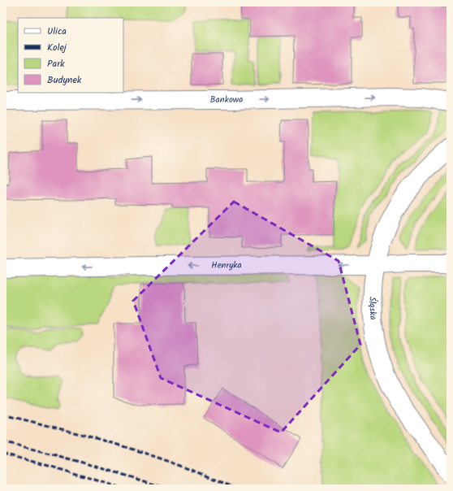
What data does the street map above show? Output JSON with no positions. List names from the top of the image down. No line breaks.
{"streets":{"street":["Bankowa","Henryka","Śląska"]},"crossings":[["Henryka","Śląska"]],"one_way":["Bankowa","Henryka"],"legend":["Ulica","Kolej","Park","Budynek"]}
